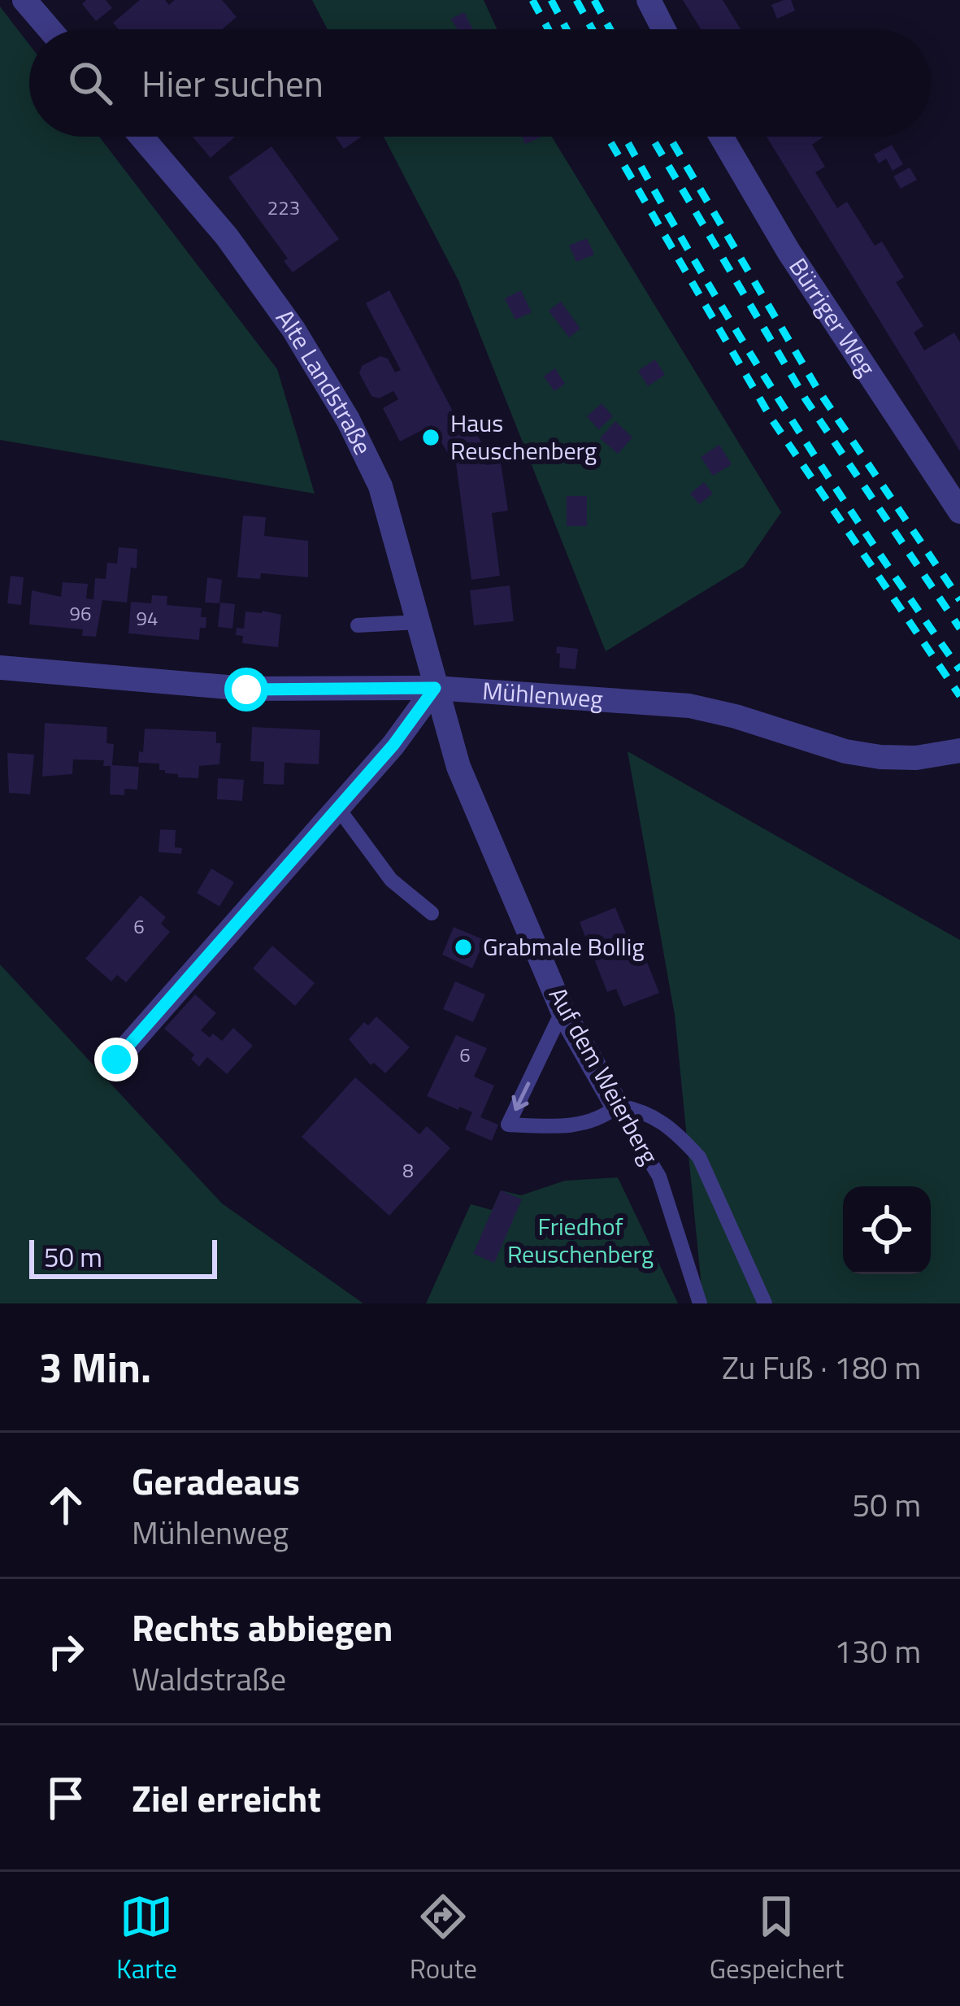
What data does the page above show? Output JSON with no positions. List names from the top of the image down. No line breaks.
{"streets":{"street":["Bürriger Weg","Alte Landstraße","Mühlenweg","Auf dem Weierberg"]},"crossings":[["Alte Landstraße","Mühlenweg"],["Alte Landstraße","Auf dem Weierberg"],["Mühlenweg","Auf dem Weierberg"]],"parks":["Friedhof Reuschenberg"],"places":["Haus Reuschenberg","Grabmale Bollig"],"house_numbers":["223","96","94","6","6","8"],"scale_bar":"50 m","page":{"search":"Hier suchen","scale":"50 m","heading":["3 Min.","Zu Fuß · 180 m"],"list":[["Geradeaus","Mühlenweg","50 m"],["Rechts abbiegen","Waldstraße","130 m"],"Ziel erreicht"],"nav":["Karte","Route","Gespeichert"]}}
